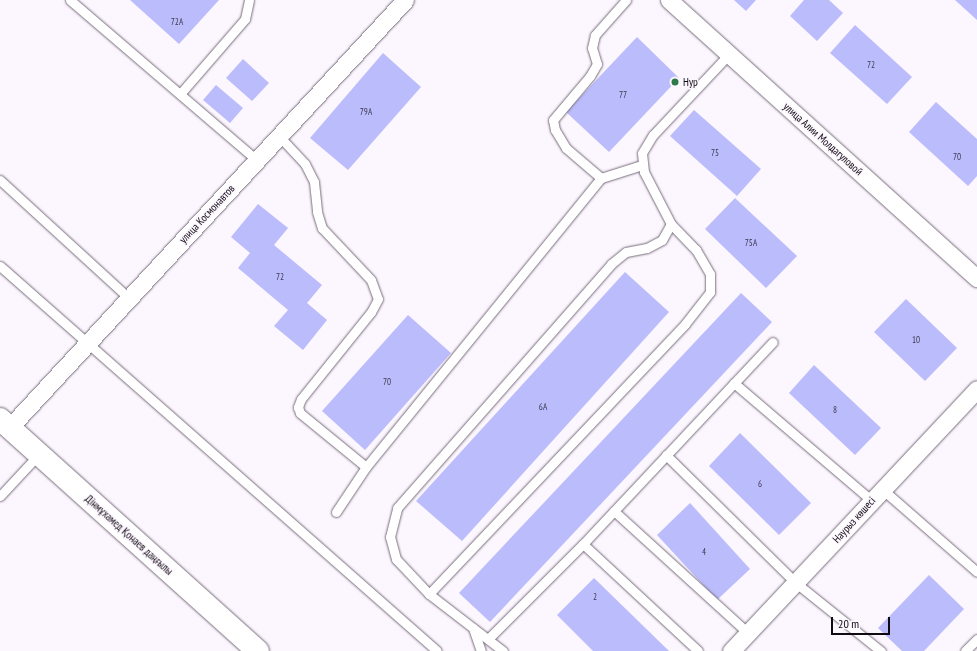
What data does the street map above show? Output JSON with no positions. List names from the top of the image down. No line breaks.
{"streets":{"street":["улица Алии Молдагуловой","улица Космонавтов","Наурыз көшесі","Дінмұхамед Қонаев даңғылы"]},"crossings":[["улица Космонавтов","Дінмұхамед Қонаев даңғылы"]],"places":["Нур"],"house_numbers":["72А","72","77","79А","75","70","75А","72","10","70","6А","8","6","4","2"],"scale_bar":"20 m"}
